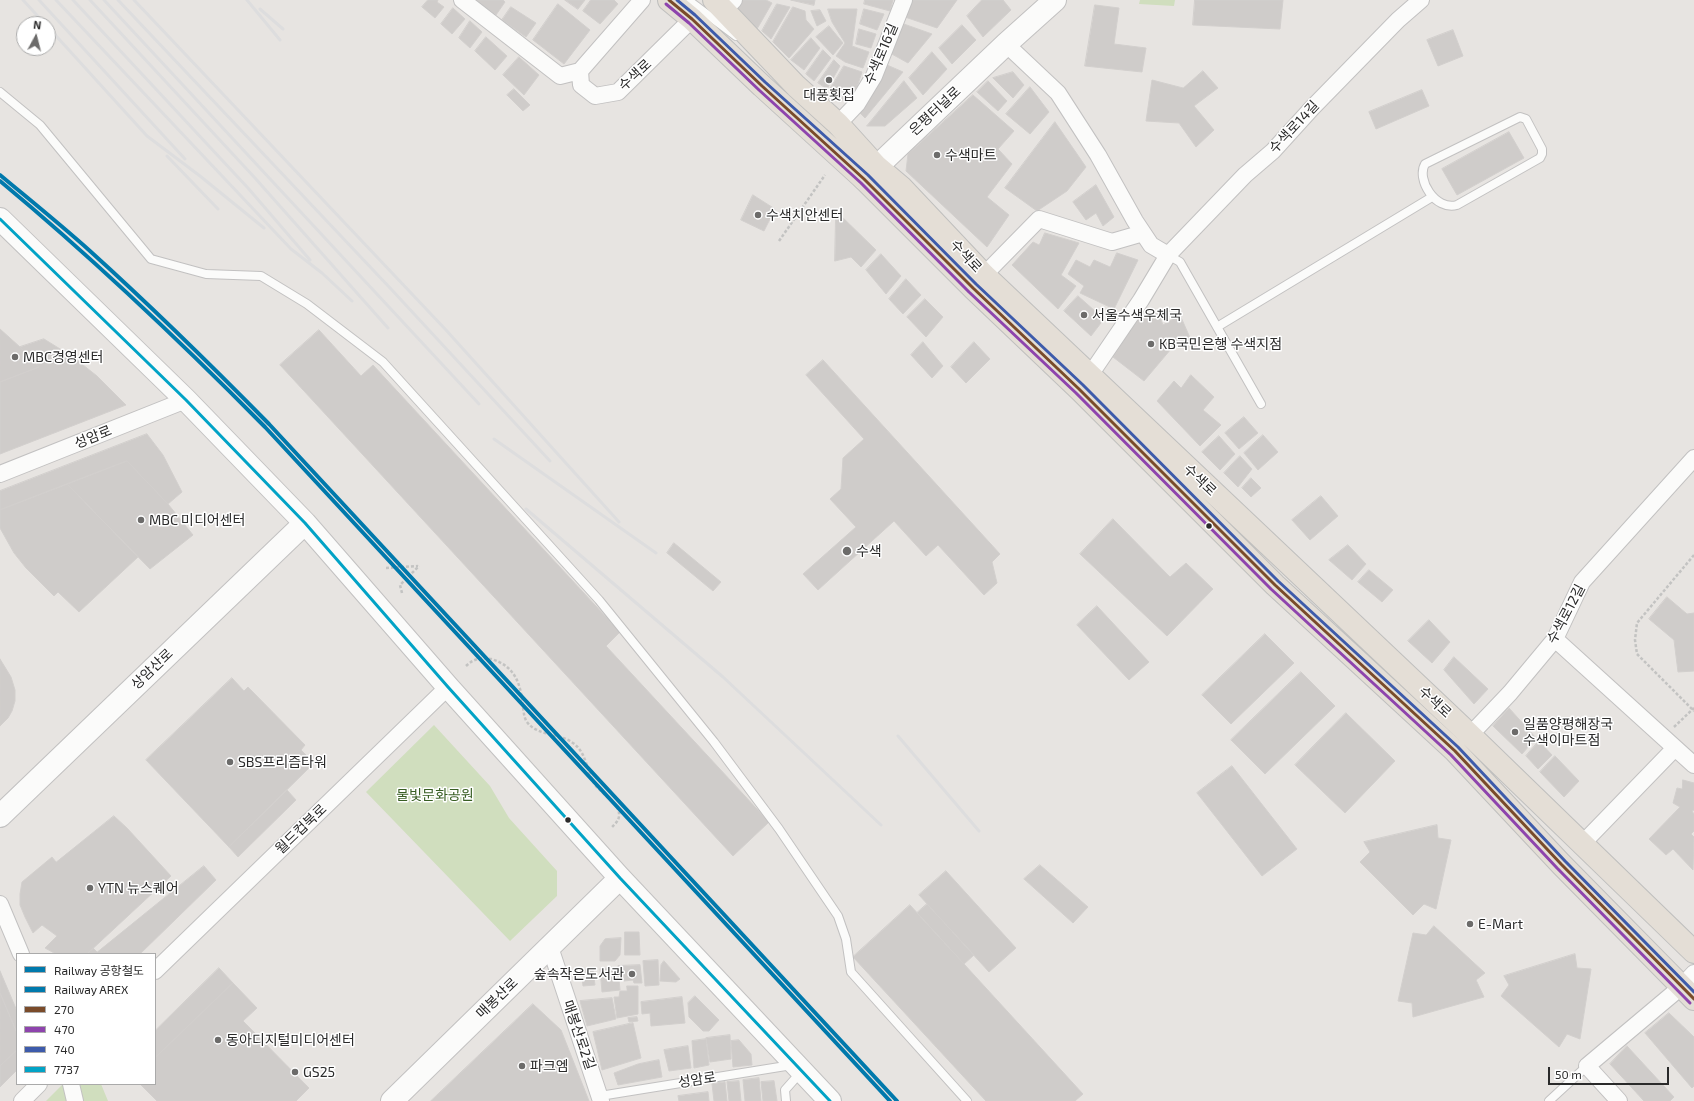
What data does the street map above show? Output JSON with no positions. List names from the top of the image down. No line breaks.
{"streets":{"main road":["수색로","은평터널로","상암산로","매봉산로"],"street":["수색로16길","수색로14길","성암로","수색로12길","월드컵북로","매봉산로2길"]},"crossings":[["수색로16길","수색로"],["수색로","은평터널로"],["수색로","수색로14길"],["수색로","수색로12길"],["성암로","매봉산로2길"],["매봉산로","매봉산로2길"]],"parks":["물빛문화공원"],"places":["대풍횟집","수색마트","수색치안센터","서울수색우체국","KB국민은행 수색지점","MBC경영센터","MBC 미디어센터","수색","일품양평해장국 수색이마트점","SBS프리즘타워","YTN 뉴스퀘어","E-Mart","숲속작은도서관","동아디지털미디어센터","파크엠","GS25"],"lines":["transit line 270","transit line 740","transit line 470","rail line 공항철도","rail line AREX","transit line 7737"],"legend":["Railway 공항철도","Railway AREX","270","470","740","7737"],"scale_bar":"50 m","north":"top"}
